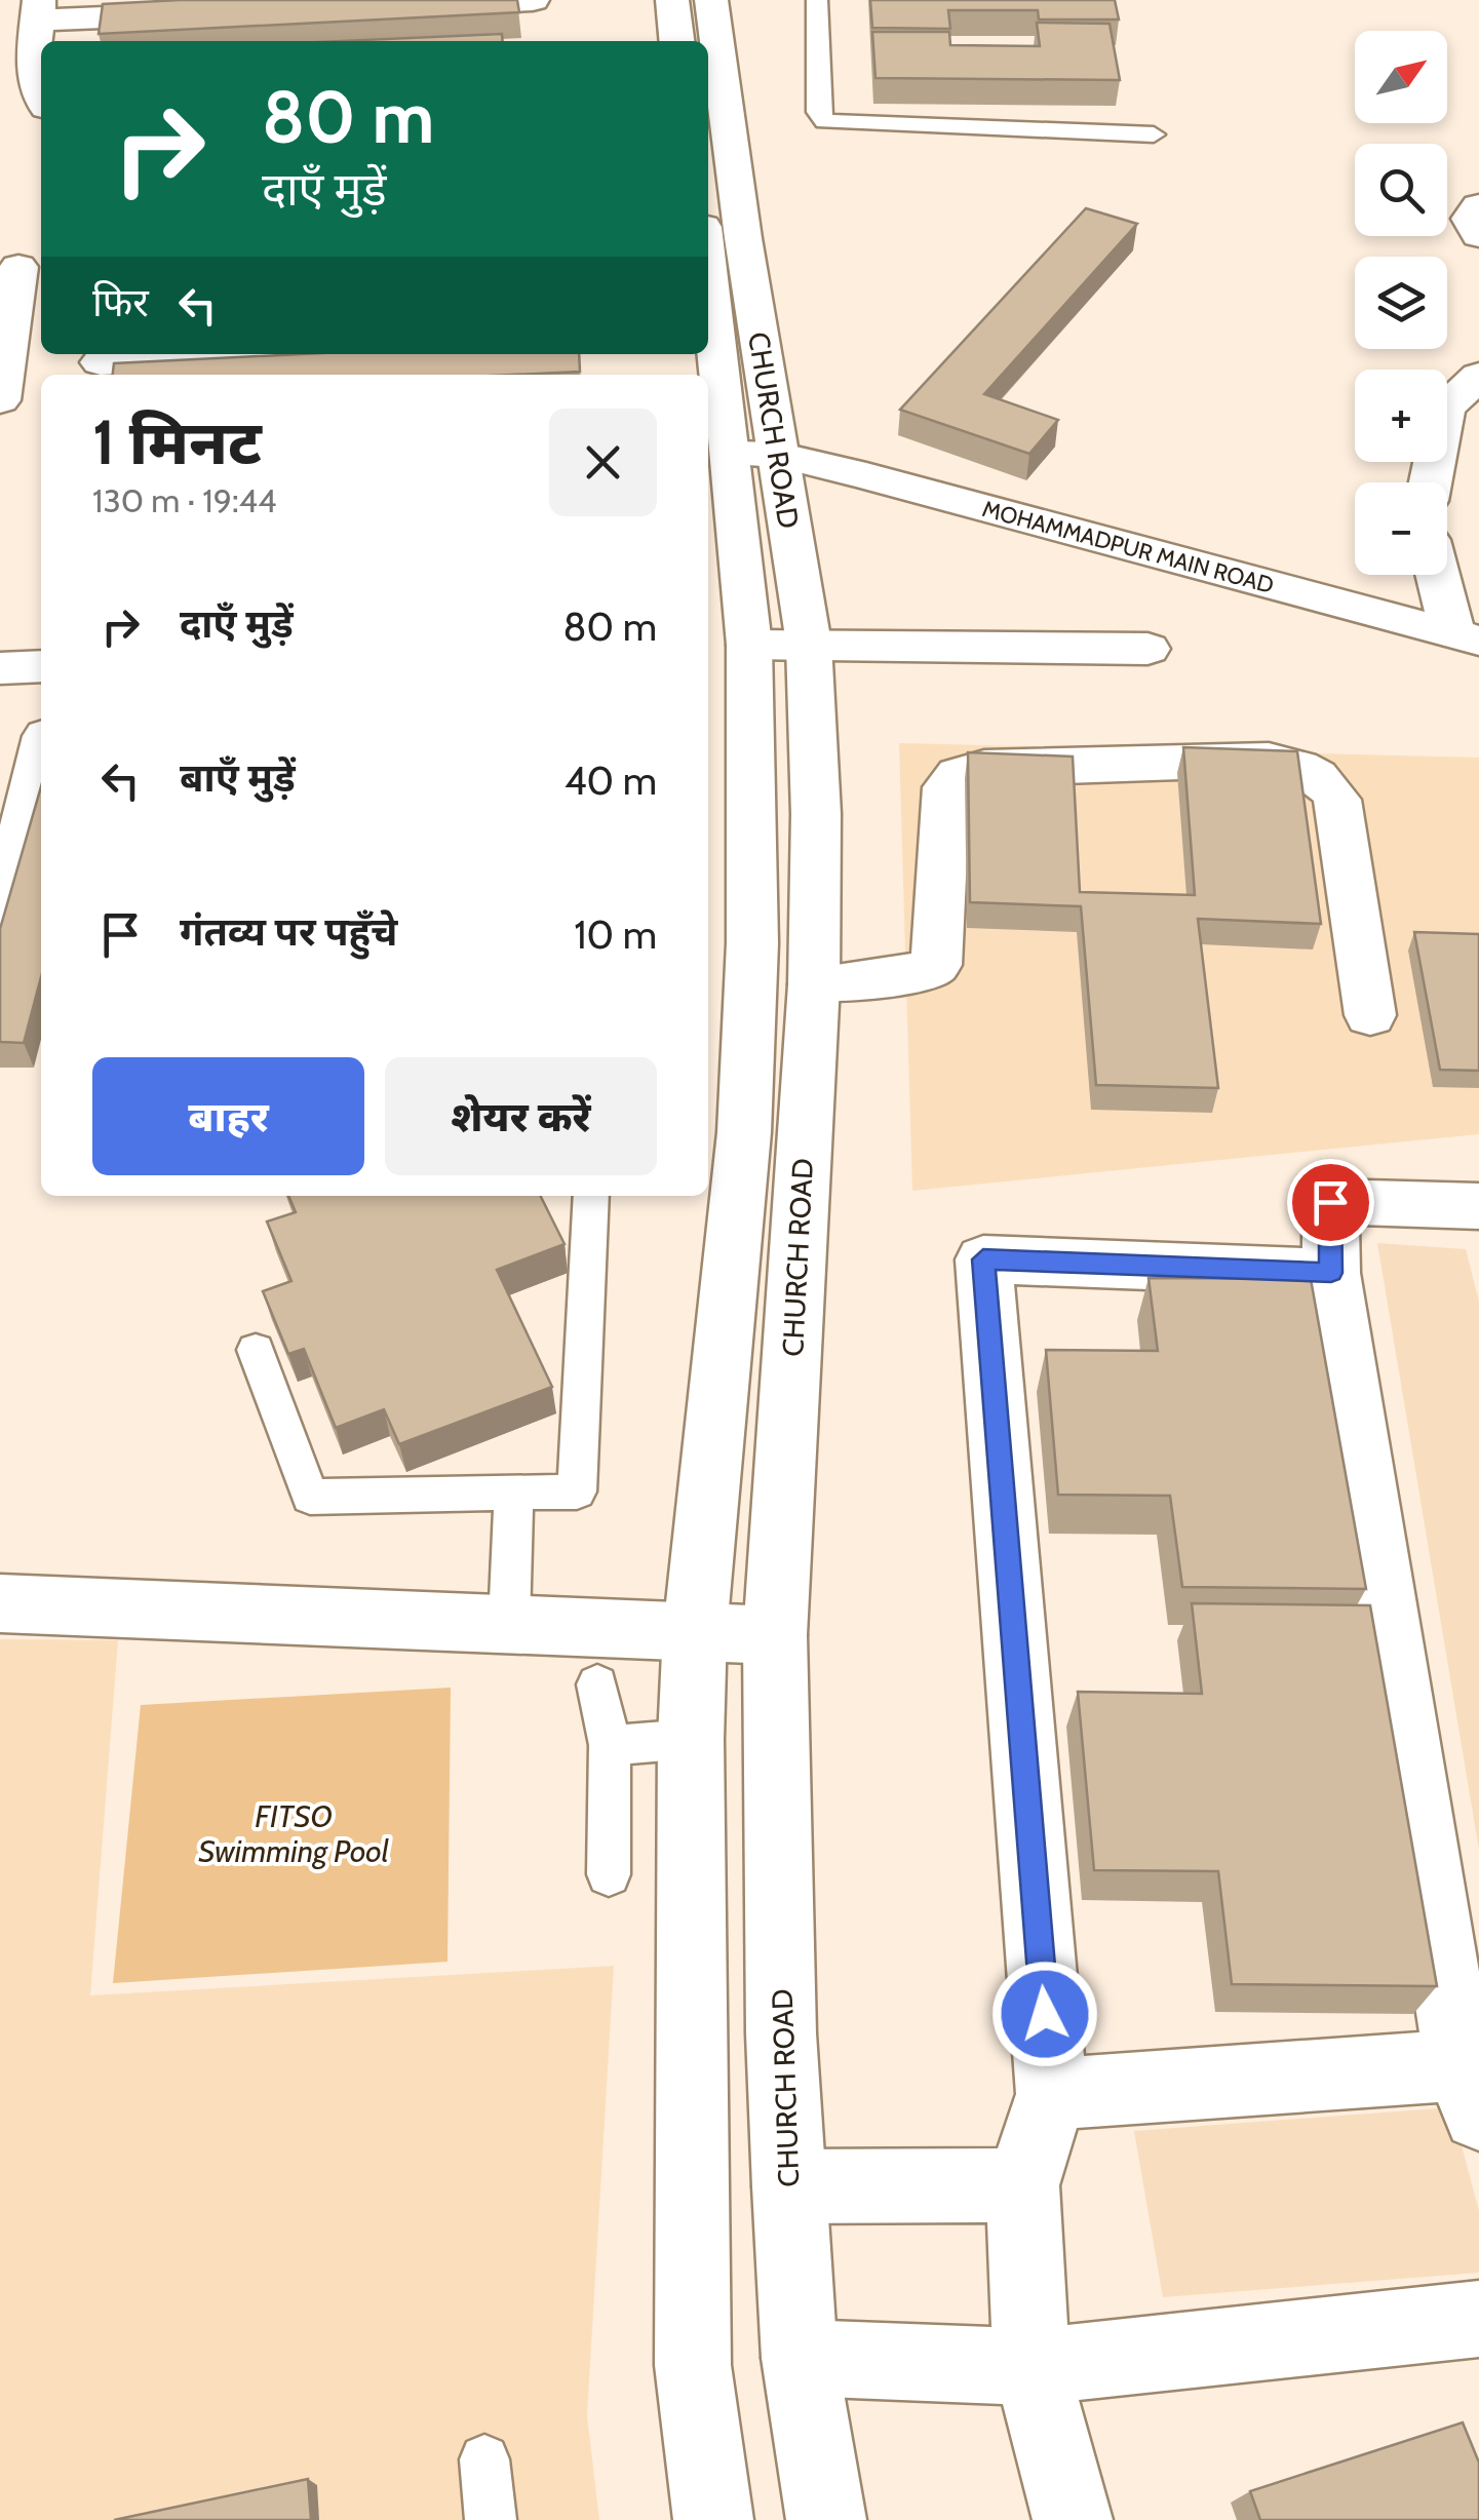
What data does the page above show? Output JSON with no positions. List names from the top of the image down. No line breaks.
{"streets":{"street":["CHURCH ROAD","MOHAMMADPUR MAIN ROAD"]},"crossings":[["CHURCH ROAD","MOHAMMADPUR MAIN ROAD"]],"water":["FITSO Swimming Pool"],"north":"top right","page":{"map_buttons":["+","−"],"turn":["80 m","दाएँ मुड़ें"],"then":"फिर","heading":["1 मिनट","130 m · 19:44"],"list":[{"name":"दाएँ मुड़ें","value":"80 m"},{"name":"बाएँ मुड़ें","value":"40 m"},{"name":"गंतव्य पर पहुँचे","value":"10 m"}],"buttons":["बाहर","शेयर करें"]}}
